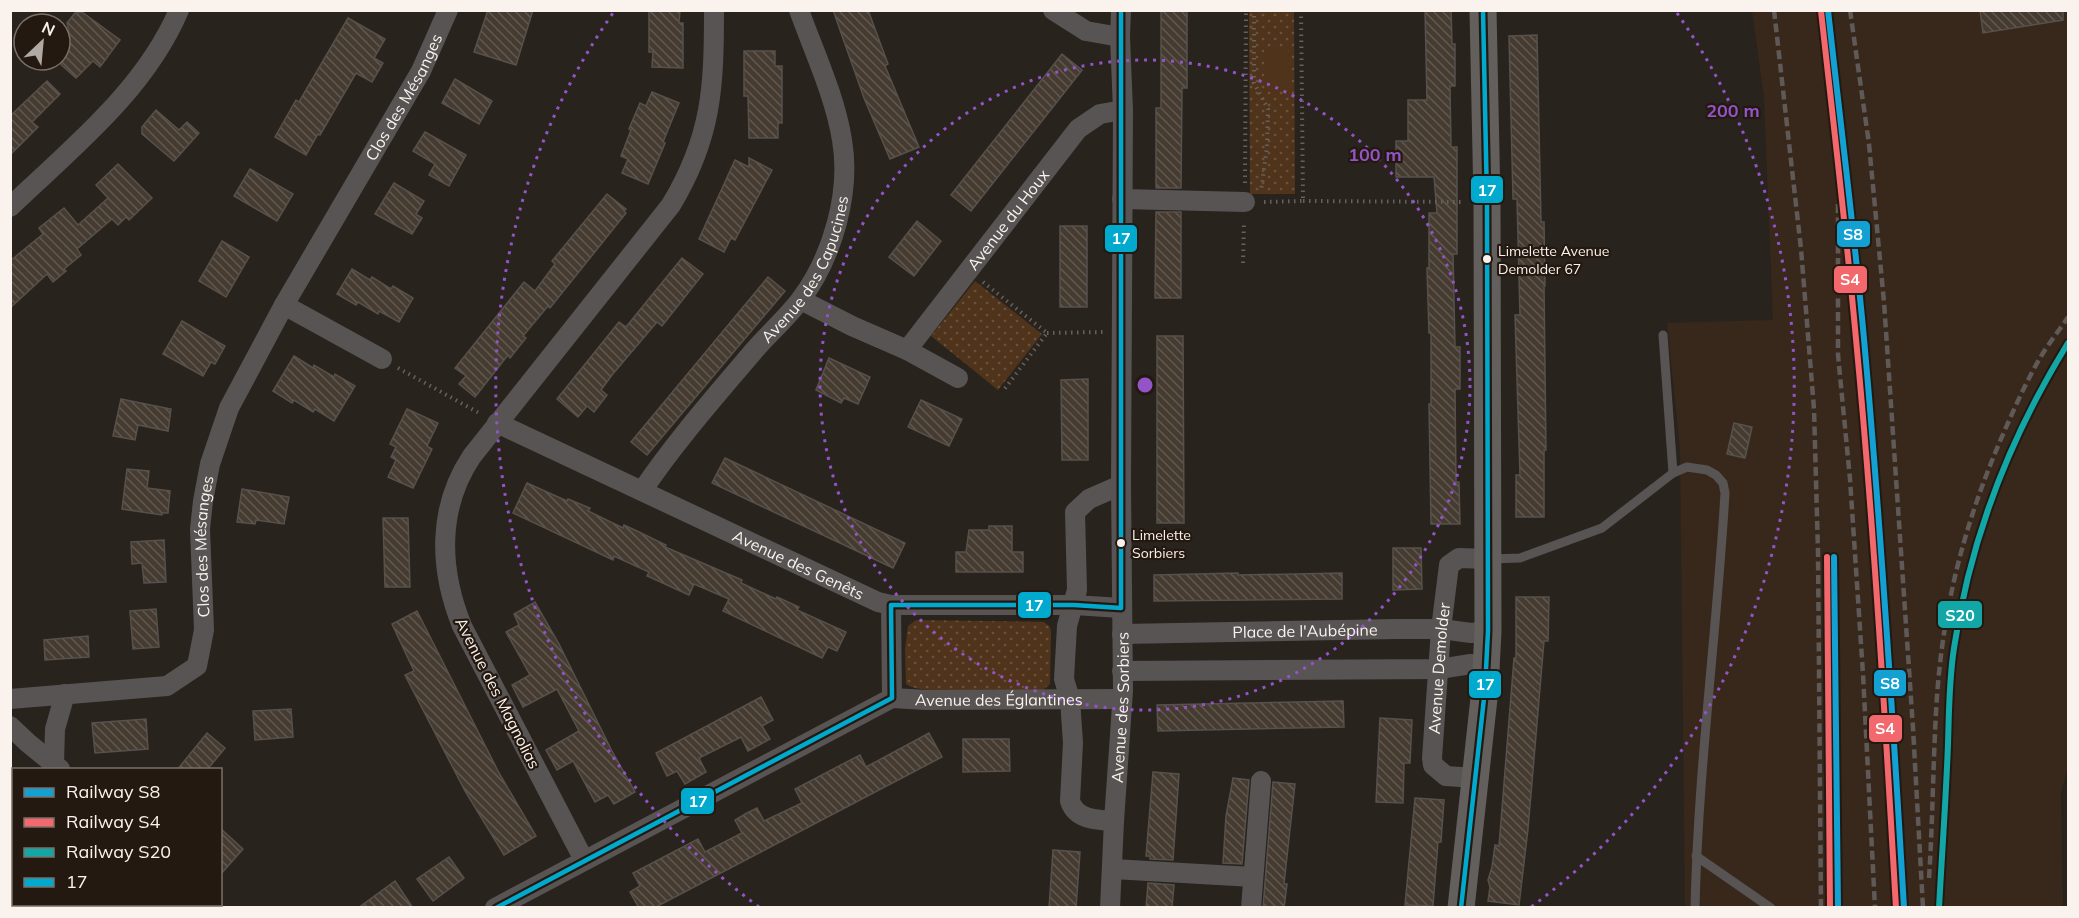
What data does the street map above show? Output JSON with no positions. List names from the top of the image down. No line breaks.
{"streets":{"street":["Clos des Mésanges","Avenue du Houx","Avenue des Capucines","Avenue des Genêts","Place de l'Aubépine","Avenue Demolder","Avenue des Magnolias","Avenue des Églantines","Avenue des Sorbiers"]},"crossings":[["Avenue du Houx","Avenue des Sorbiers"],["Avenue des Capucines","Avenue des Genêts"],["Avenue des Genêts","Avenue des Magnolias"],["Avenue des Genêts","Avenue des Sorbiers"],["Place de l'Aubépine","Avenue Demolder"],["Place de l'Aubépine","Avenue des Sorbiers"],["Avenue des Magnolias","Avenue des Églantines"],["Avenue des Églantines","Avenue des Sorbiers"]],"places":["Limelette Avenue Demolder 67","Limelette Sorbiers"],"lines":["rail line S8","transit line 17","rail line S4","rail line S20"],"legend":["Railway S8","Railway S4","Railway S20","17"],"north":"top right","rings":["200 m","100 m"]}
